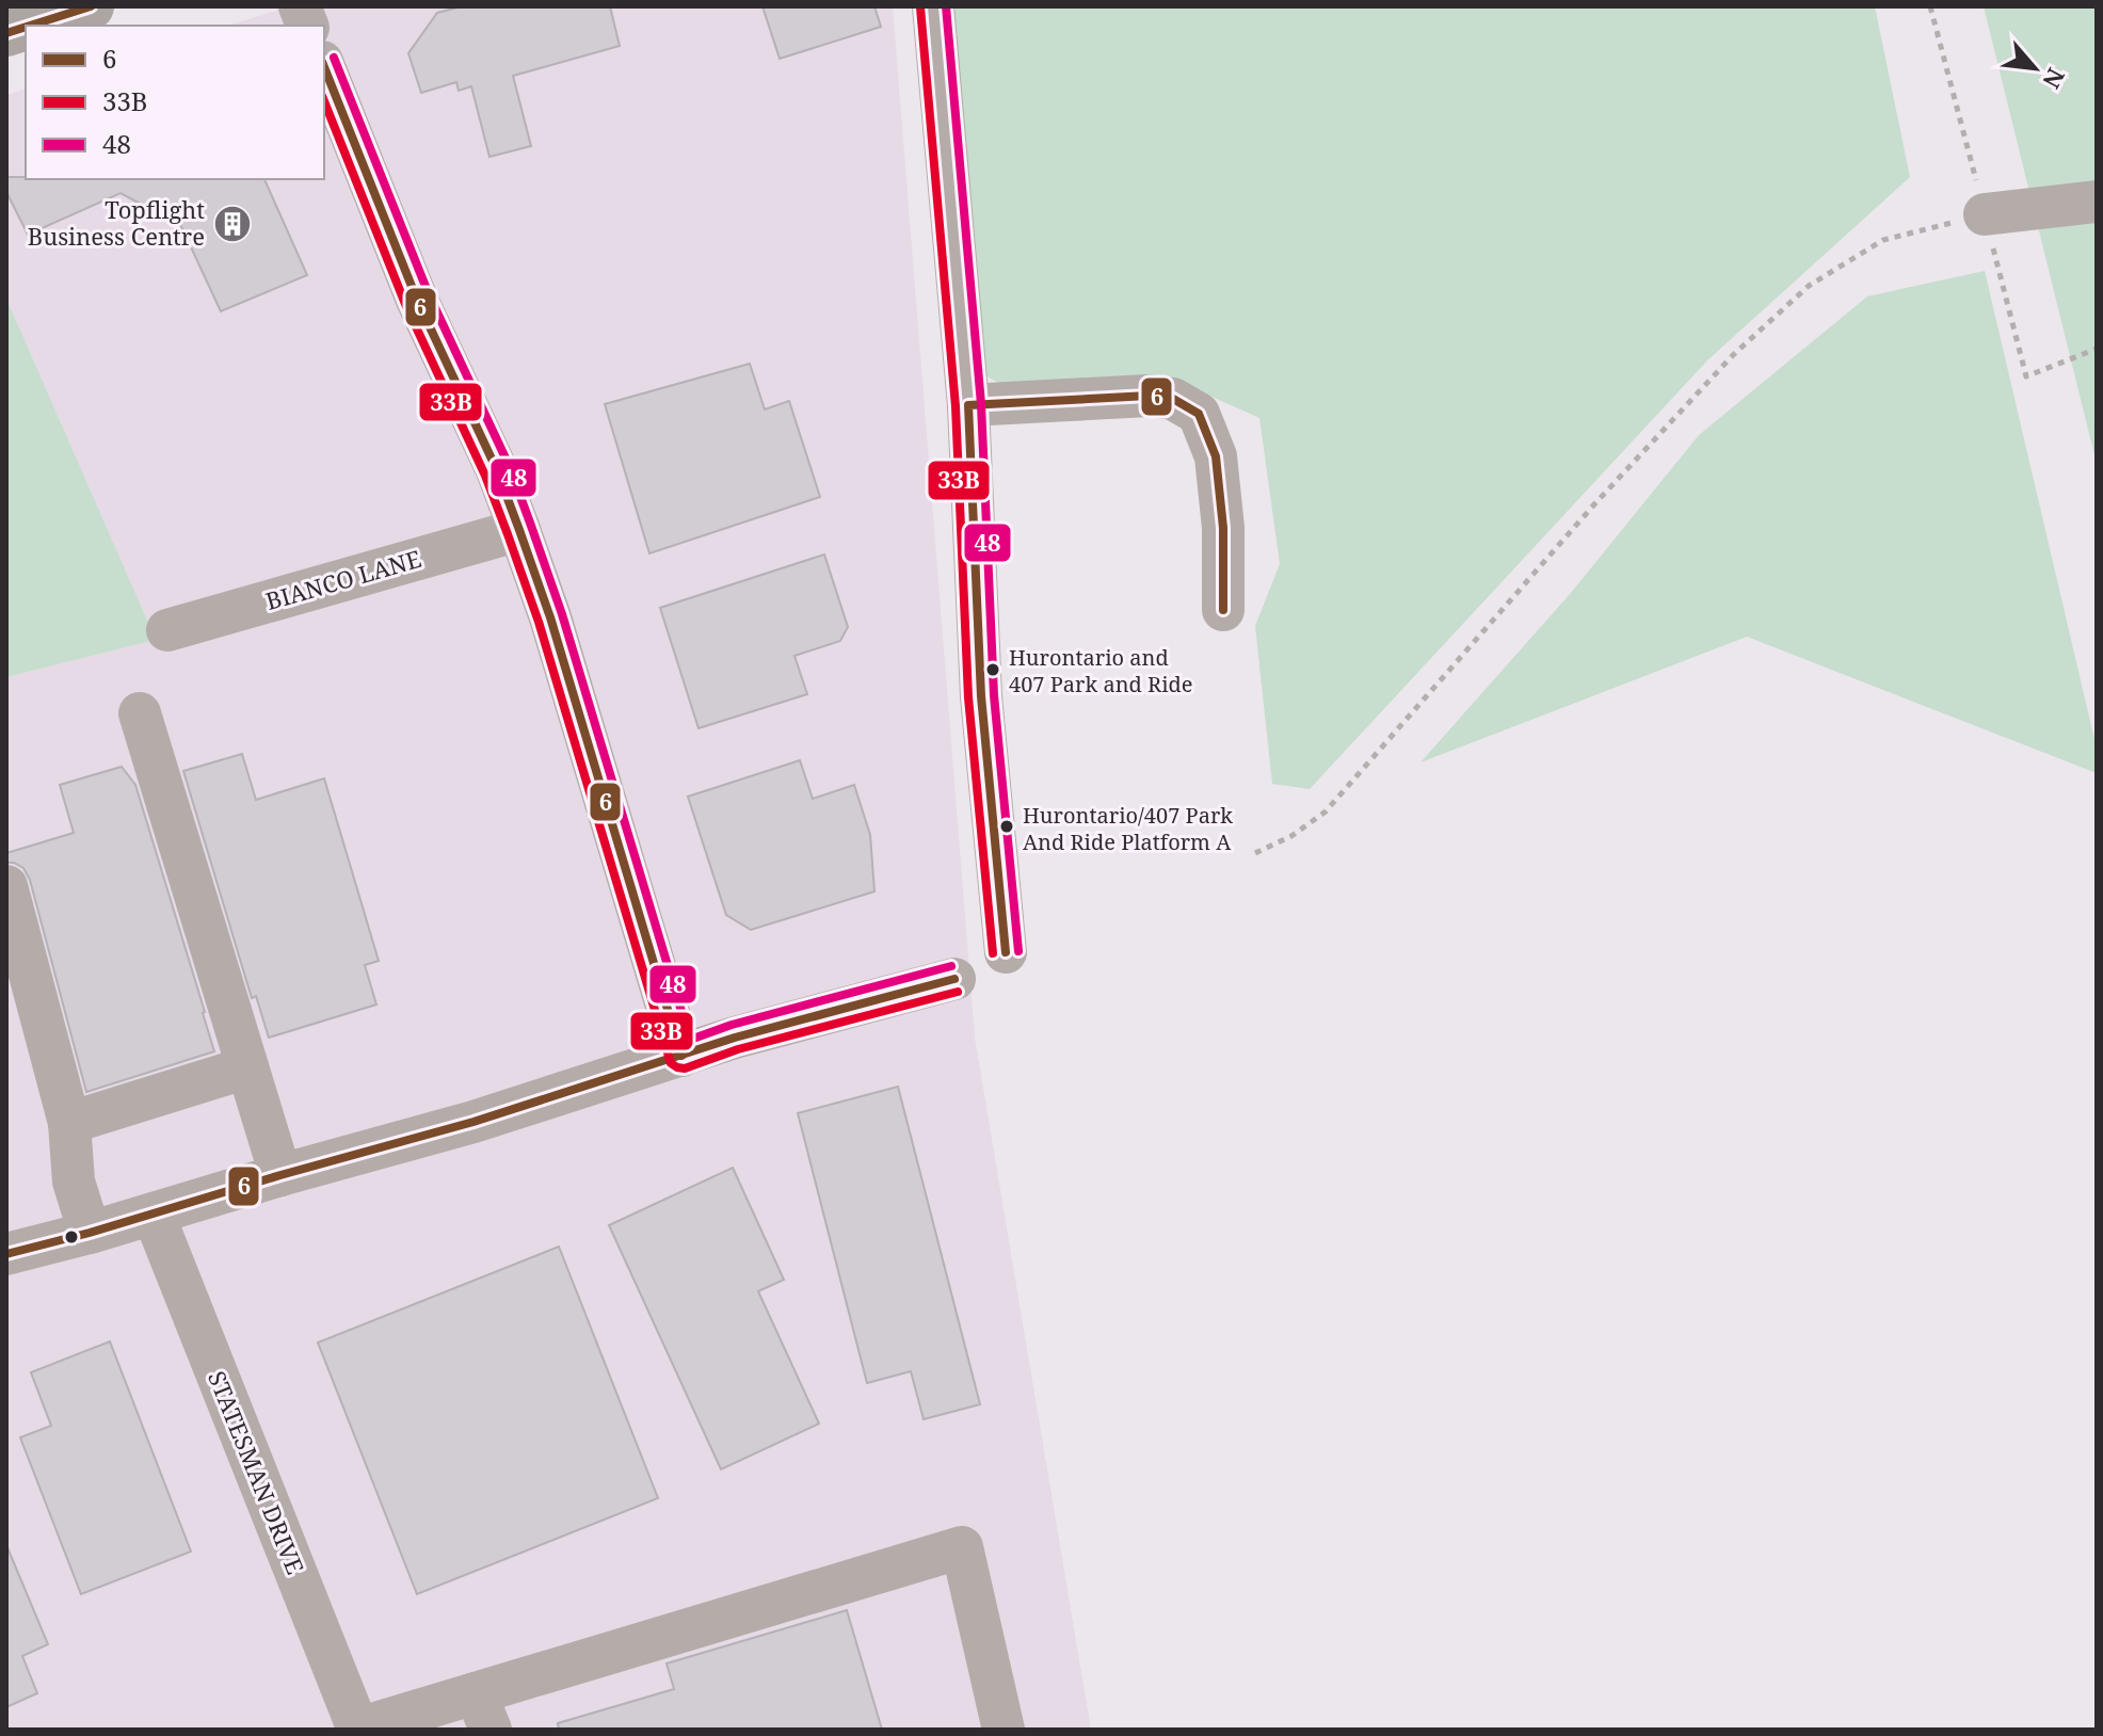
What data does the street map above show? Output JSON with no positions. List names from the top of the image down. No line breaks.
{"streets":{"street":["BIANCO LANE","STATESMAN DRIVE"]},"places":{"building":["Topflight Business Centre"],"other":["Hurontario and 407 Park and Ride","Hurontario/407 Park And Ride Platform A"]},"lines":["transit line 6","transit line 48","transit line 33B"],"legend":["6","33B","48"],"north":"bottom right"}
